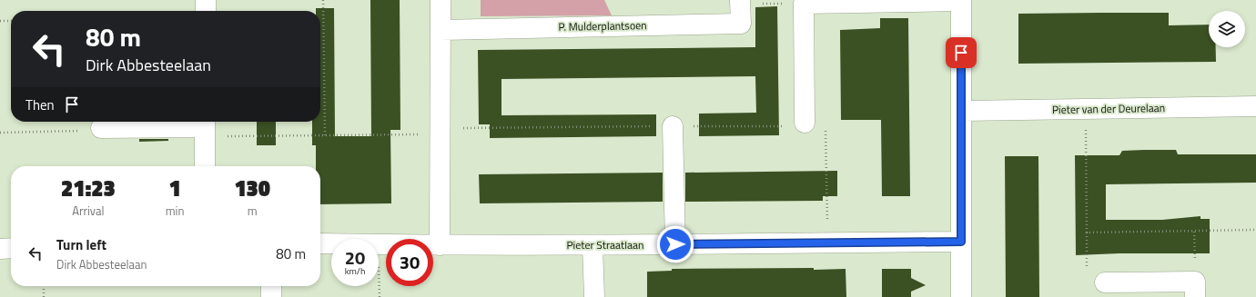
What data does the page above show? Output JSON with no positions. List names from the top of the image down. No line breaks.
{"streets":{"street":["P. Mulderplantsoen","Pieter van der Deurelaan","Pieter Straatlaan"]},"page":{"turn":["80 m","Dirk Abbesteelaan"],"then":"Then","eta":["21:23","Arrival","1","min","130","m"],"list":[{"name":"Turn left","note":"Dirk Abbesteelaan","value":"80 m"}],"speed":"20 km/h","limit":"30"}}
